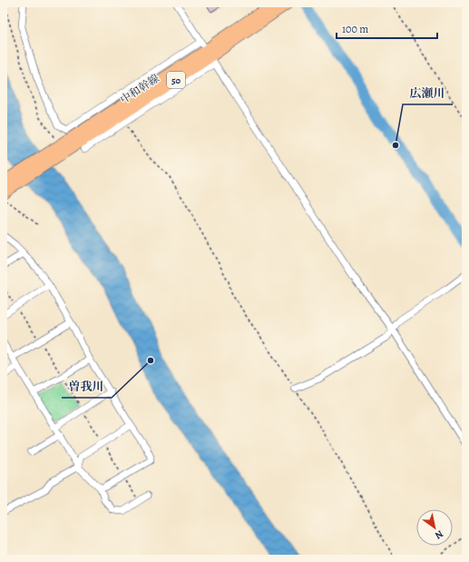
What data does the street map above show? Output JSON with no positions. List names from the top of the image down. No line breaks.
{"streets":{"main road":["50","中和幹線"]},"places":["広瀬川","曽我川"],"scale_bar":"100 m","north":"bottom right"}
